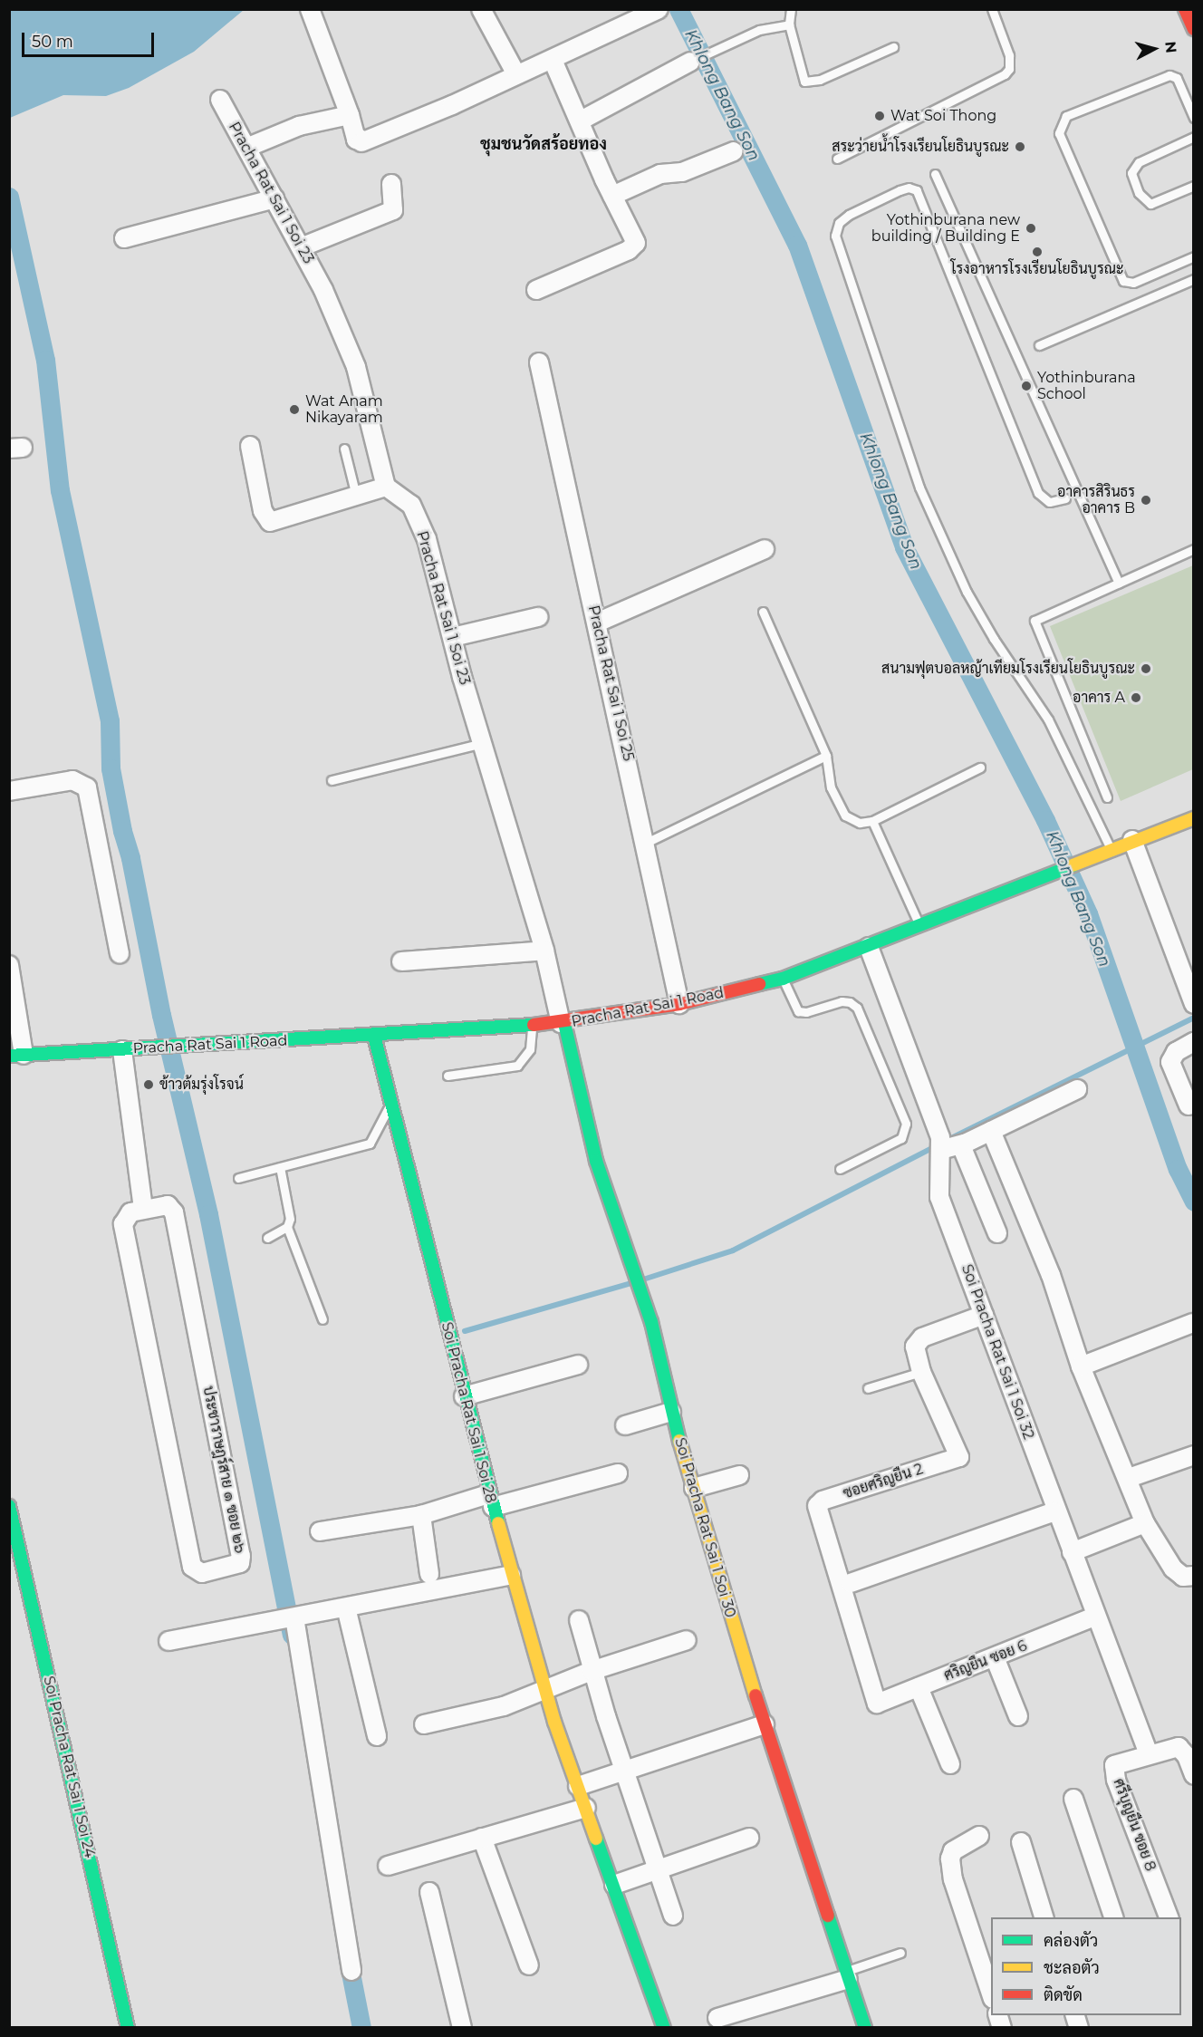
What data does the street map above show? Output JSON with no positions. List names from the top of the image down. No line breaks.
{"streets":{"street":["Pracha Rat Sai 1 Soi 23","Pracha Rat Sai 1 Soi 25","Pracha Rat Sai 1 Road","Soi Pracha Rat Sai 1 Soi 32","Soi Pracha Rat Sai 1 Soi 28","ประชาราษฎร์สาย ๑ ซอย ๒๖","ซอยศริญยืน 2","Soi Pracha Rat Sai 1 Soi 30","ศริญยืน ซอย 6","Soi Pracha Rat Sai 1 Soi 24","ศรีบุญยืน ซอย 8"]},"crossings":[["Pracha Rat Sai 1 Soi 23","Pracha Rat Sai 1 Road"],["Pracha Rat Sai 1 Soi 23","Soi Pracha Rat Sai 1 Soi 30"],["Pracha Rat Sai 1 Soi 25","Pracha Rat Sai 1 Road"],["Pracha Rat Sai 1 Road","Soi Pracha Rat Sai 1 Soi 32"],["Pracha Rat Sai 1 Road","Soi Pracha Rat Sai 1 Soi 28"],["Pracha Rat Sai 1 Road","Soi Pracha Rat Sai 1 Soi 30"],["Soi Pracha Rat Sai 1 Soi 32","ซอยศริญยืน 2"],["Soi Pracha Rat Sai 1 Soi 32","ศริญยืน ซอย 6"],["Soi Pracha Rat Sai 1 Soi 32","ศรีบุญยืน ซอย 8"],["ซอยศริญยืน 2","ศริญยืน ซอย 6"]],"districts":["ชุมชนวัดสร้อยทอง"],"water":["Khlong Bang Son"],"places":["Wat Soi Thong","สระว่ายนํ้าโรงเรียนโยธินบูรณะ","Yothinburana new building / Building E","โรงอาหารโรงเรียนโยธินบูรณะ","Yothinburana School","Wat Anam Nikayaram","อาคารสิรินธร อาคาร B","สนามฟุตบอลหญ้าเทียมโรงเรียนโยธินบูรณะ","อาคาร A","ข้าวต้มรุ่งโรจน์"],"legend":["คล่องตัว","ชะลอตัว","ติดขัด"],"scale_bar":"50 m","north":"right"}
